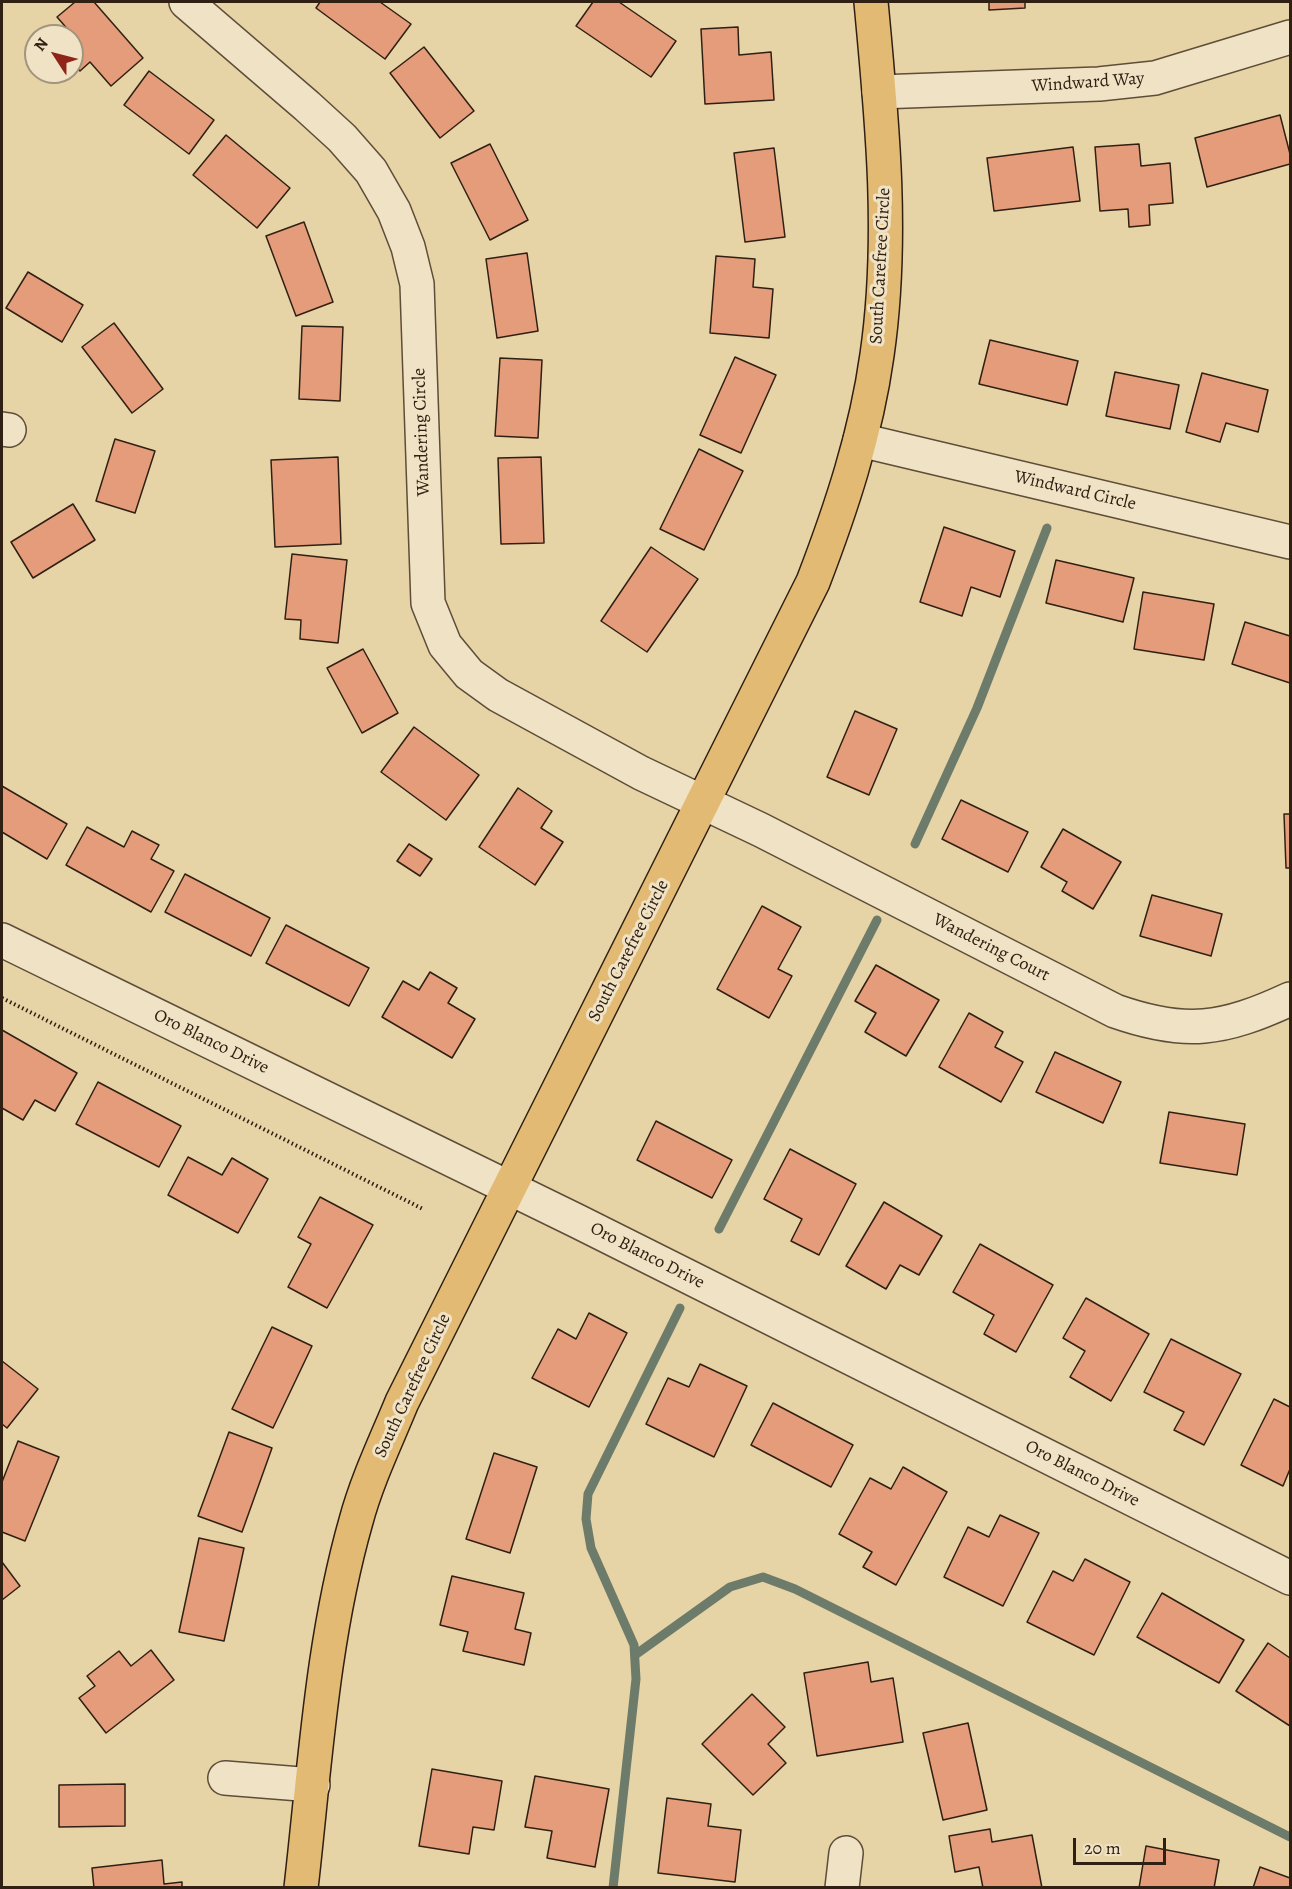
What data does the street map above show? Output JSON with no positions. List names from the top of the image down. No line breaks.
{"streets":{"main road":["South Carefree Circle"],"street":["Windward Way","Wandering Circle","Windward Circle","Wandering Court","Oro Blanco Drive"]},"crossings":[["Windward Way","South Carefree Circle"],["South Carefree Circle","Wandering Circle"],["South Carefree Circle","Windward Circle"],["South Carefree Circle","Wandering Court"],["South Carefree Circle","Oro Blanco Drive"],["Wandering Circle","Wandering Court"]],"scale_bar":"20 m","north":"top left"}
